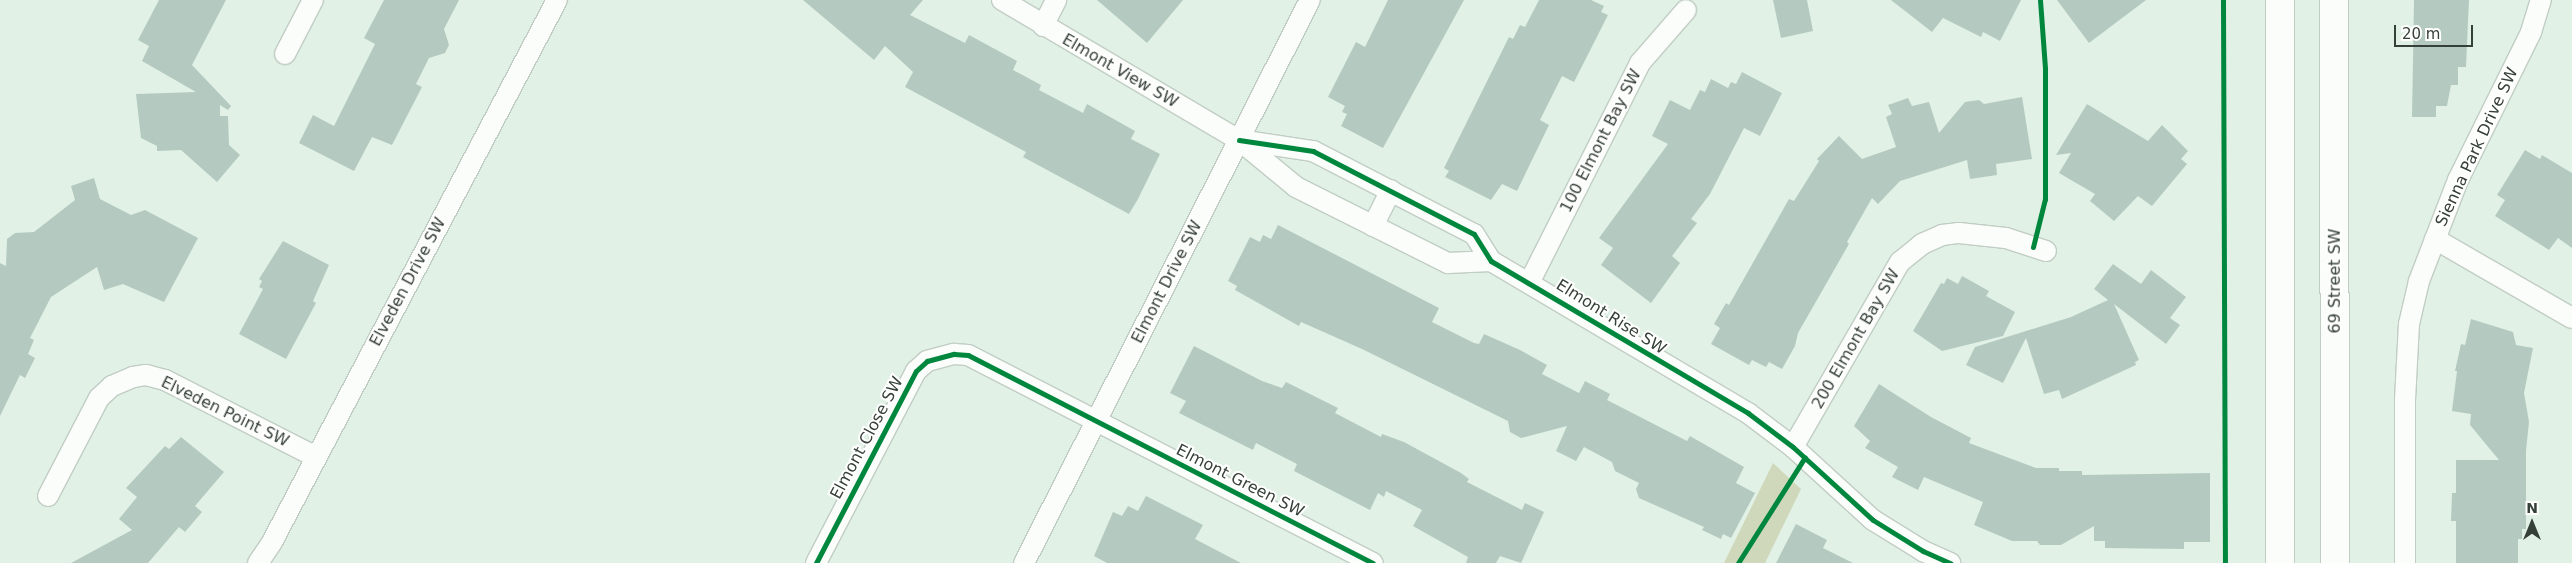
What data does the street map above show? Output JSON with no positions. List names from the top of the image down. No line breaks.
{"streets":{"main road":["69 Street SW"],"street":["Elmont View SW","100 Elmont Bay SW","Sienna Park Drive SW","Elveden Drive SW","Elmont Drive SW","Elmont Rise SW","200 Elmont Bay SW","Elveden Point SW","Elmont Close SW","Elmont Green SW"]},"crossings":[["Elmont View SW","Elmont Drive SW"],["Elmont View SW","Elmont Rise SW"],["100 Elmont Bay SW","Elmont Rise SW"],["Elveden Drive SW","Elveden Point SW"],["Elmont Drive SW","Elmont Rise SW"],["Elmont Drive SW","Elmont Close SW"],["Elmont Drive SW","Elmont Green SW"],["Elmont Rise SW","200 Elmont Bay SW"],["Elmont Close SW","Elmont Green SW"]],"scale_bar":"20 m","north":"top"}
